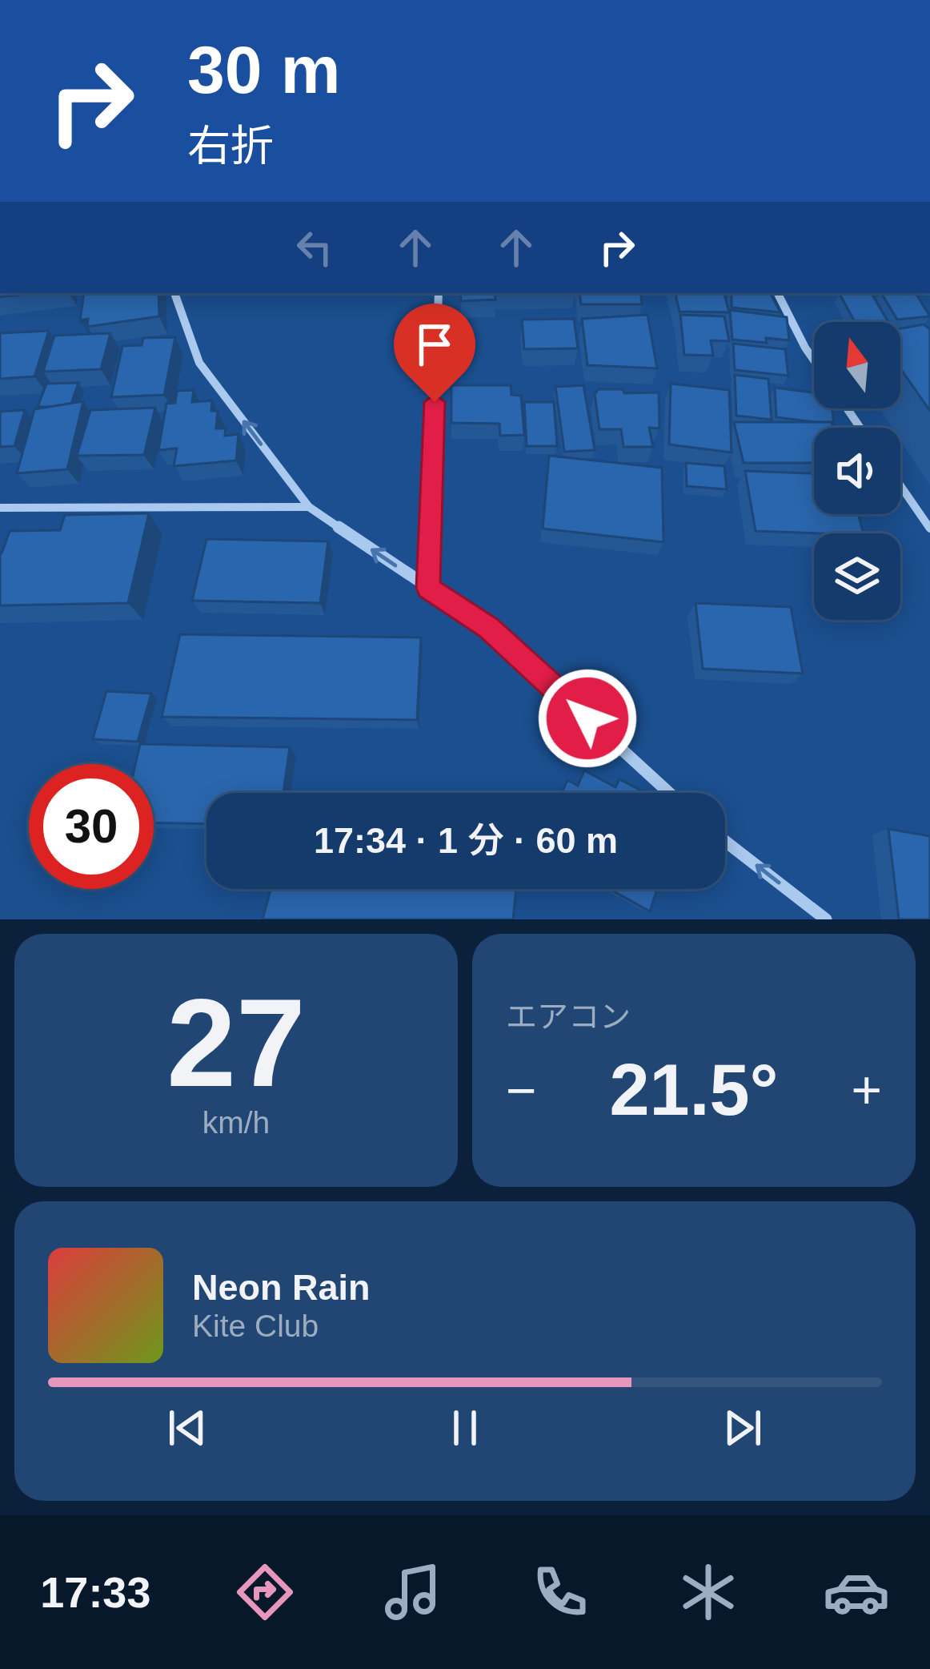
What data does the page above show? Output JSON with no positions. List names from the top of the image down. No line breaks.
{"north":"top","page":{"turn":["30 m","右折"],"limit":"30","trip":"17:34 · 1 分 · 60 m","tile":[["27","km/h"],"エアコン"],"heat":["−","21.5°","+"],"song":["Neon Rain","Kite Club"],"tabs":"17:33"}}
